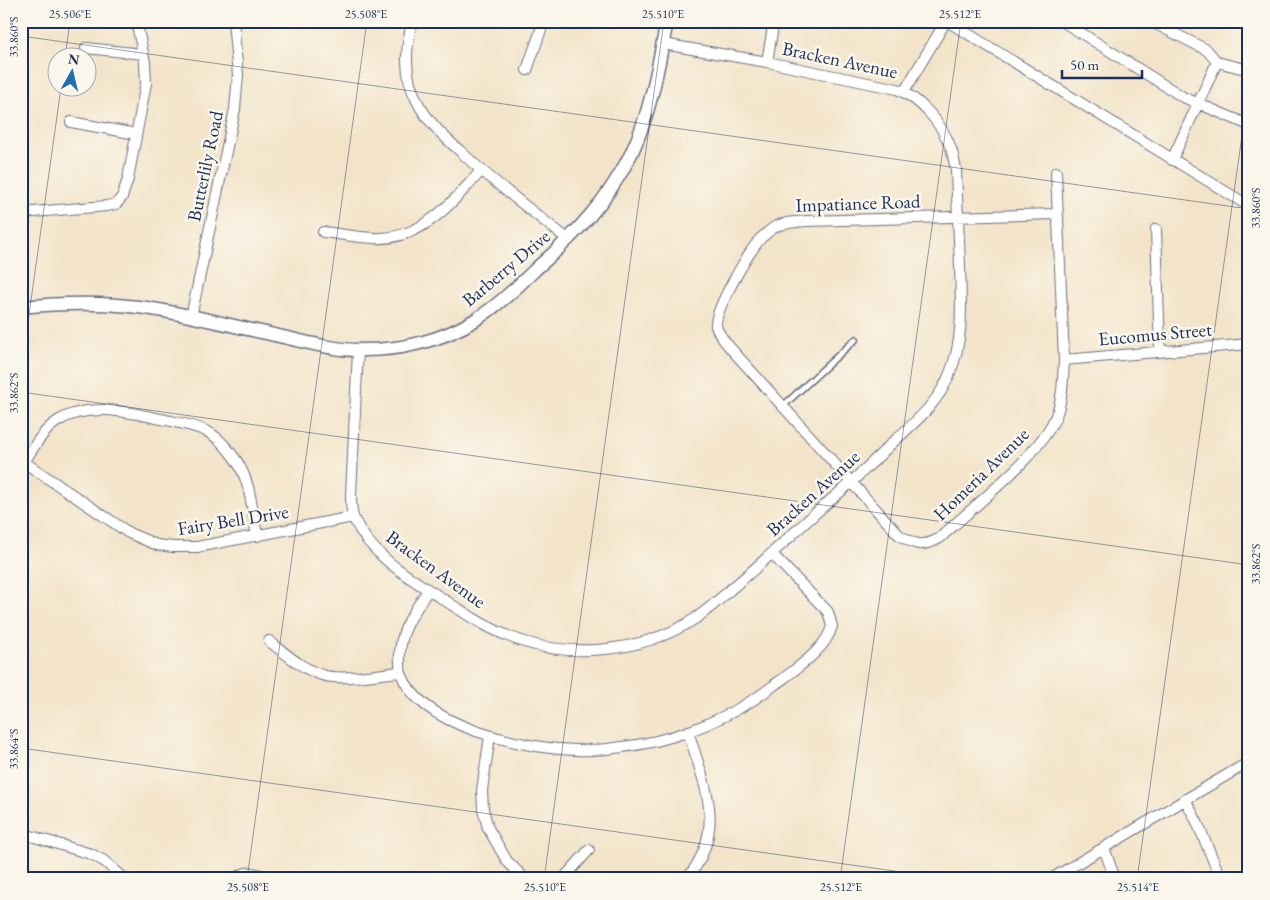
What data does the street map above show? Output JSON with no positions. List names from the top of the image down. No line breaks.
{"streets":{"street":["Bracken Avenue","Butterlily Road","Impatiance Road","Barberry Drive","Eucomus Street","Homeria Avenue","Fairy Bell Drive"]},"crossings":[["Bracken Avenue","Impatiance Road"],["Bracken Avenue","Barberry Drive"],["Bracken Avenue","Homeria Avenue"],["Bracken Avenue","Fairy Bell Drive"],["Butterlily Road","Barberry Drive"],["Impatiance Road","Homeria Avenue"],["Eucomus Street","Homeria Avenue"]],"scale_bar":"50 m","north":"top","coordinates":["25.506°E","25.508°E","25.510°E","25.512°E","33.860°S","33.862°S","33.864°S","25.514°E"]}
